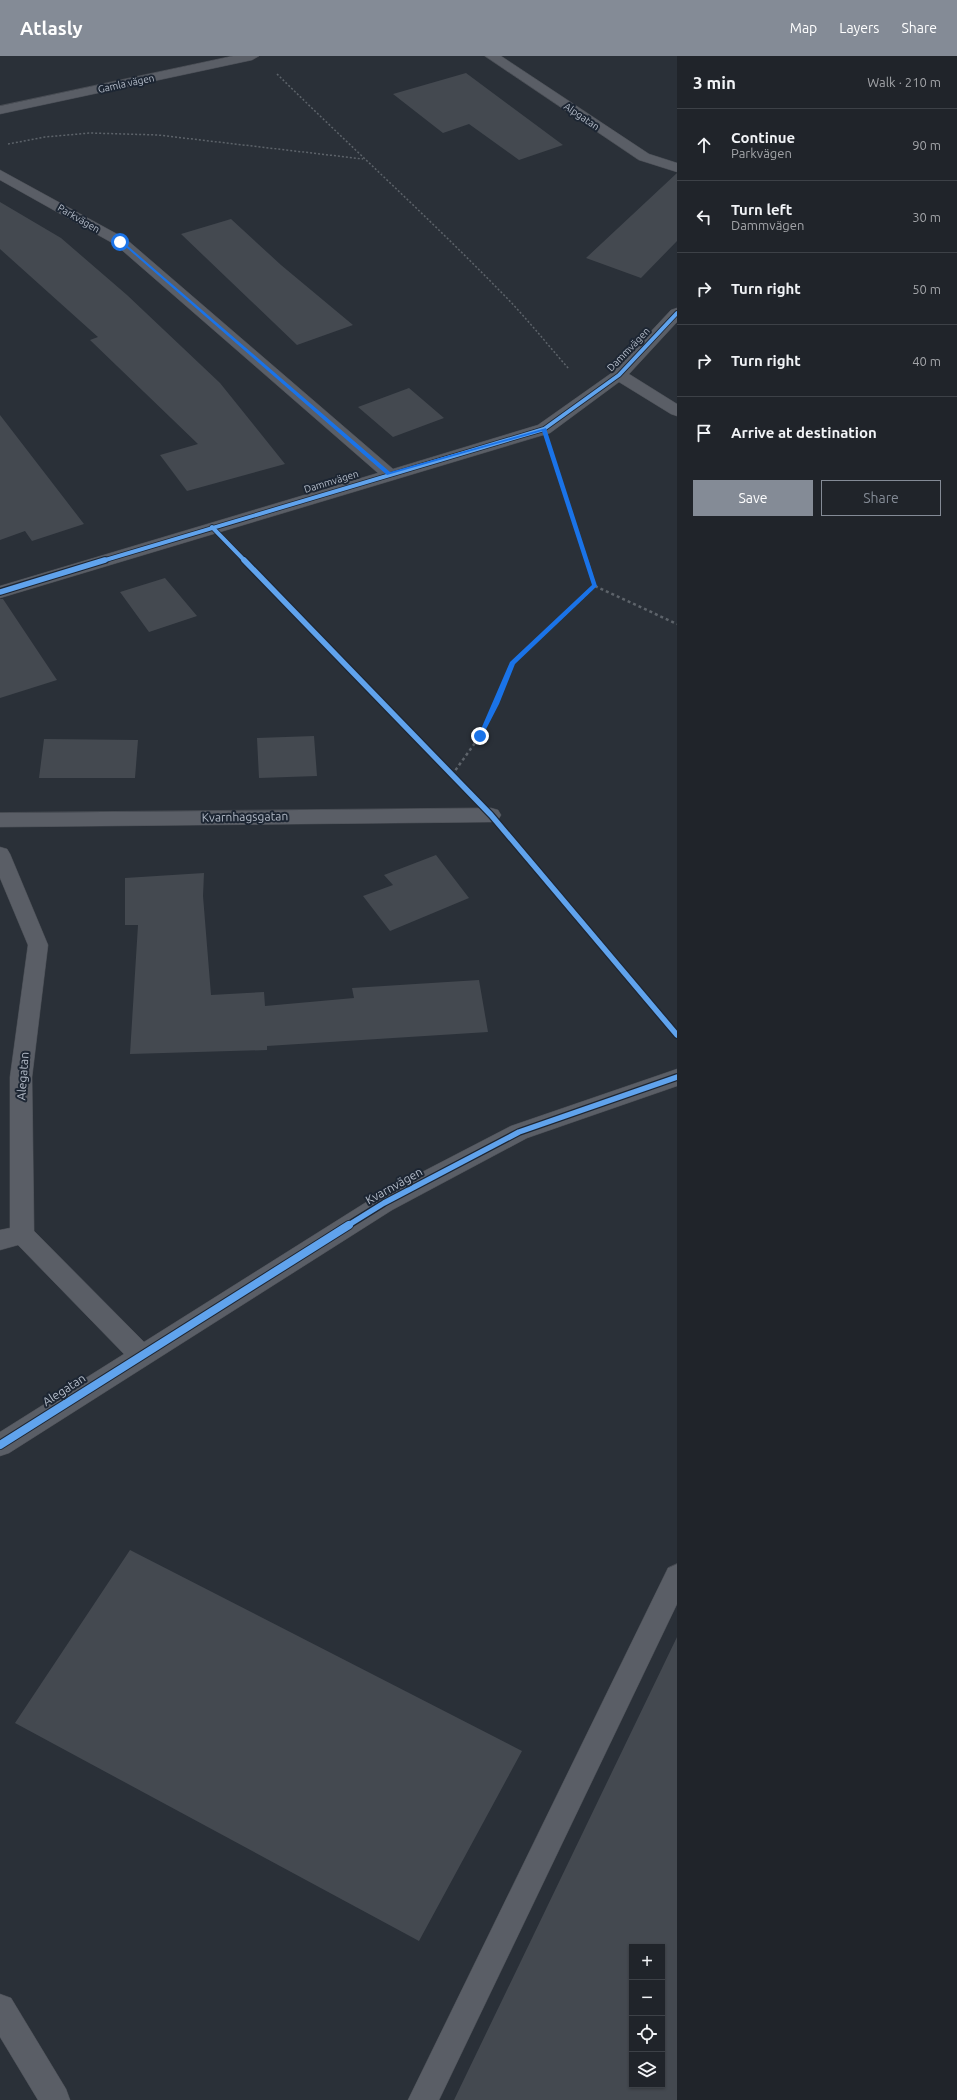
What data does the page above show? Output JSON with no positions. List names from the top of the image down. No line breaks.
{"streets":{"street":["Gamla vägen","Alpgatan","Parkvägen","Dammvägen","Kvarnhagsgatan","Alegatan","Kvarnvägen"]},"crossings":[["Parkvägen","Dammvägen"],["Alegatan","Kvarnvägen"]],"page":{"header":"Atlasly","nav":["Map","Layers","Share"],"heading":["3 min","Walk · 210 m"],"list":[["Continue","Parkvägen","90 m"],["Turn left","Dammvägen","30 m"],["Turn right","50 m"],["Turn right","40 m"],"Arrive at destination"],"buttons":["Save","Share"],"map_buttons":["+","−"]}}
